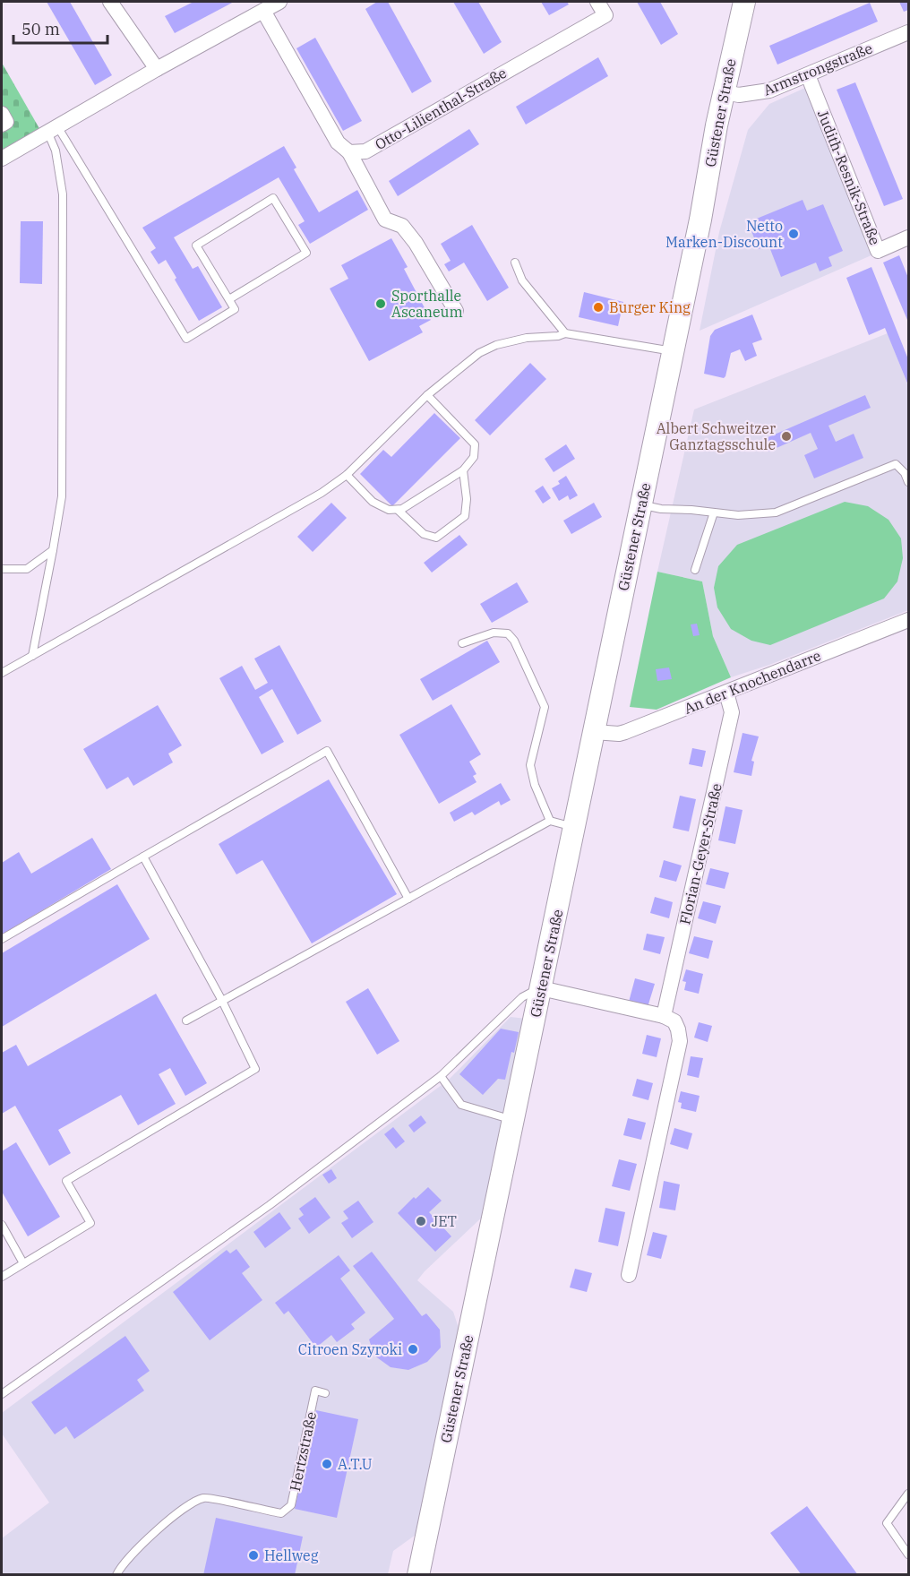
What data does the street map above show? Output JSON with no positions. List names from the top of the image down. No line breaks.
{"streets":{"main road":["Güstener Straße"],"street":["Armstrongstraße","Otto-Lilienthal-Straße","Judith-Resnik-Straße","An der Knochendarre","Florian-Geyer-Straße"],"lane":["Hertzstraße"]},"crossings":[["Armstrongstraße","Güstener Straße"],["Armstrongstraße","Judith-Resnik-Straße"],["Güstener Straße","An der Knochendarre"],["An der Knochendarre","Florian-Geyer-Straße"]],"places":["Netto Marken-Discount","Sporthalle Ascaneum","Burger King","Albert Schweitzer Ganztagsschule","JET","Citroen Szyroki","A.T.U","Hellweg"],"scale_bar":"50 m"}
